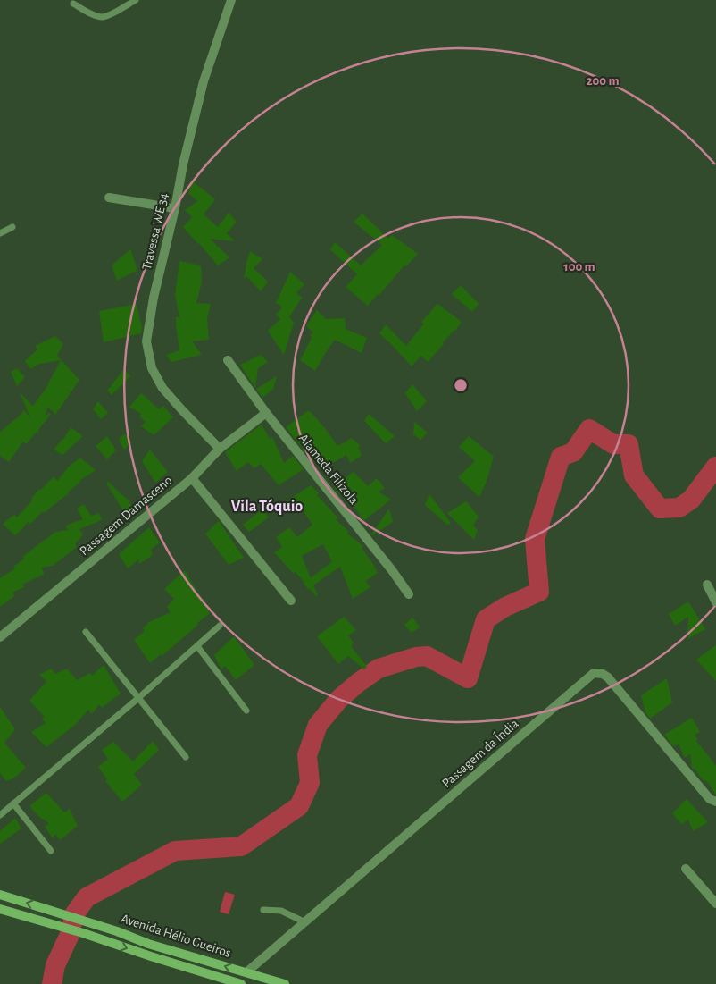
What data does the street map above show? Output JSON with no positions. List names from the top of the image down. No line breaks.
{"streets":{"main road":["Avenida Hélio Gueiros"],"street":["Travessa WE 34","Alameda Filizola","Passagem Damasceno","Passagem da Índia"]},"crossings":[["Travessa WE 34","Passagem Damasceno"],["Alameda Filizola","Passagem Damasceno"],["Passagem da Índia","Avenida Hélio Gueiros"]],"districts":["Vila Tóquio"],"rings":["200 m","100 m"]}
